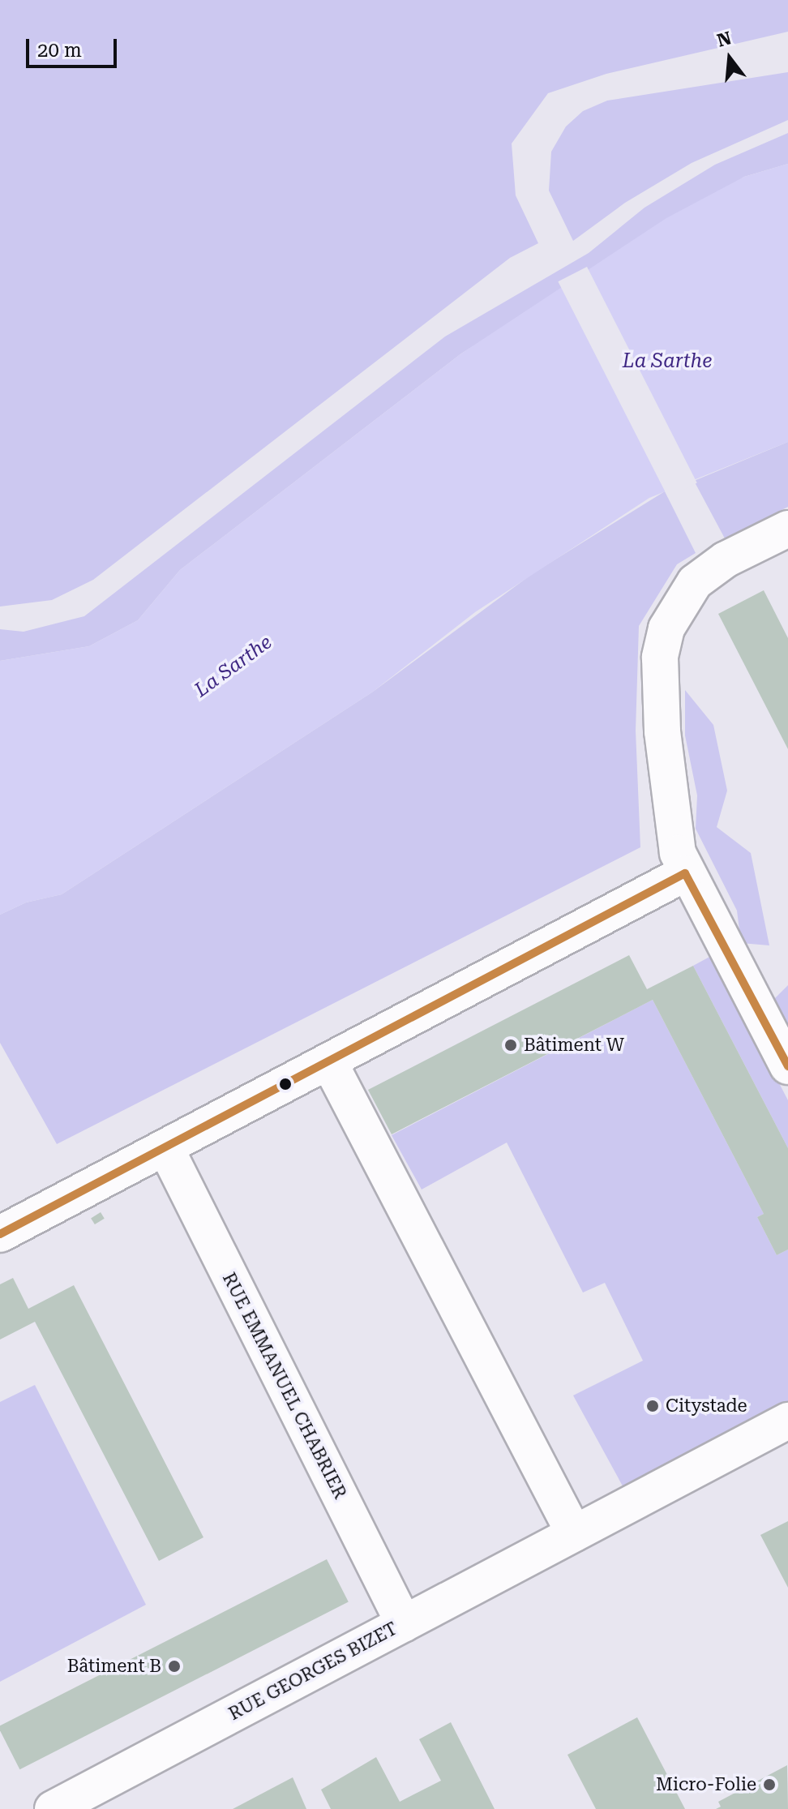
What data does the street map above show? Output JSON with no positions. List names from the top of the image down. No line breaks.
{"streets":{"street":["RUE EMMANUEL CHABRIER","RUE GEORGES BIZET"]},"crossings":[["RUE EMMANUEL CHABRIER","RUE GEORGES BIZET"]],"water":["La Sarthe"],"places":["Bâtiment W","Citystade","Bâtiment B","Micro-Folie"],"scale_bar":"20 m","north":"top"}
